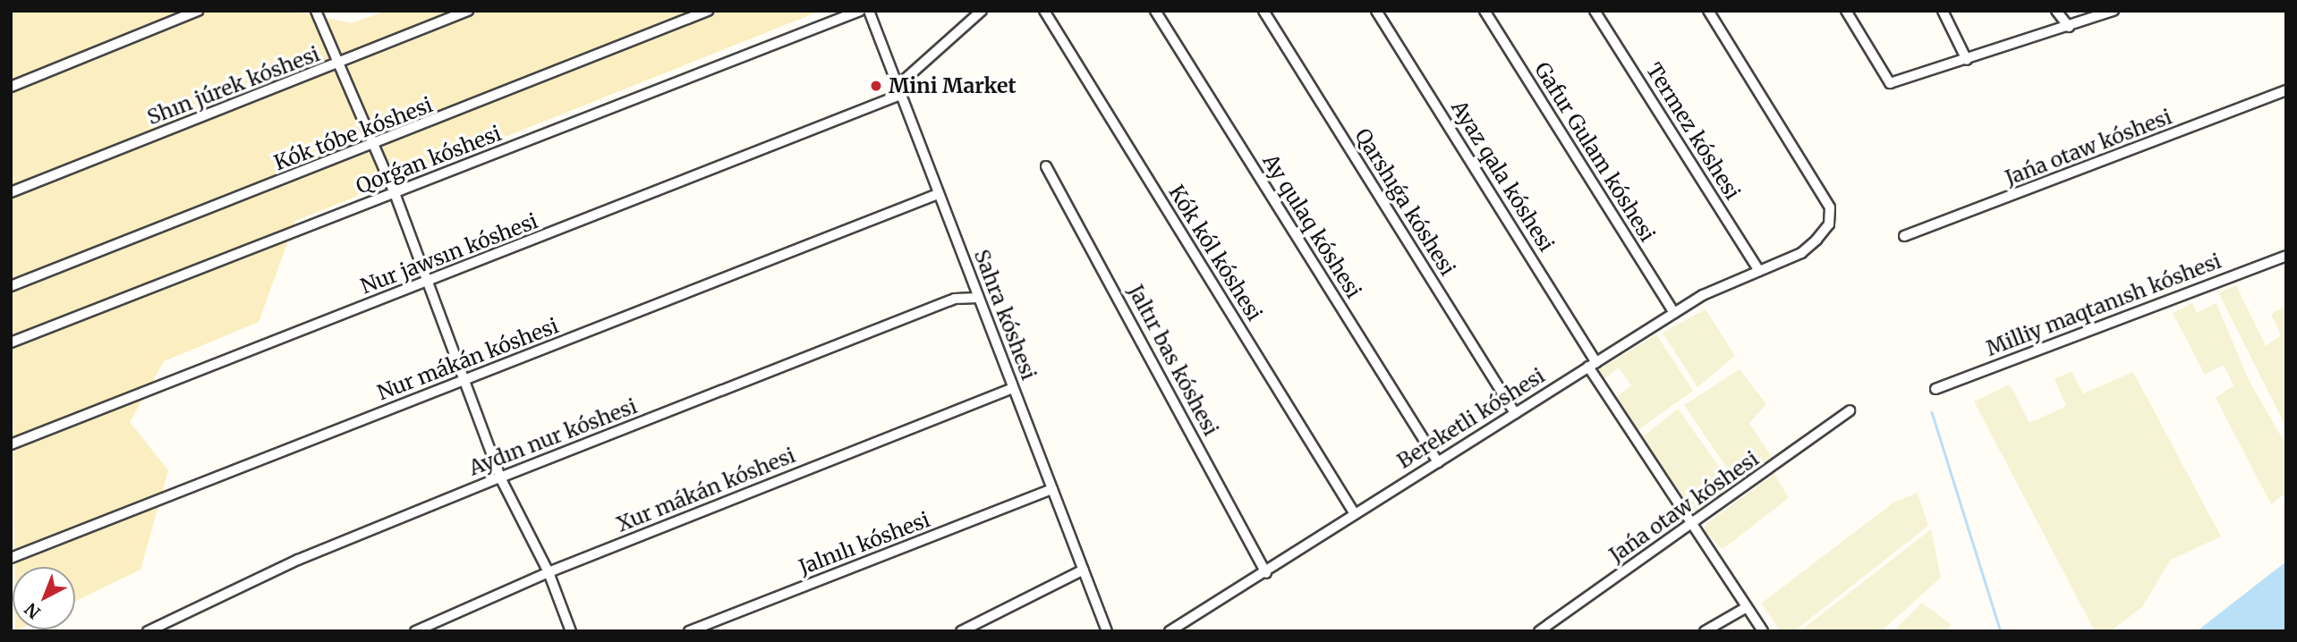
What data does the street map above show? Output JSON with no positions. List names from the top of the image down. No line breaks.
{"streets":{"street":["Shın júrek kóshesi","Termez kóshesi","Kók tóbe kóshesi","Jańa otaw kóshesi","Gafur Gulam kóshesi","Qorǵan kóshesi","Ayaz qala kóshesi","Qarshıǵa kóshesi","Ay qulaq kóshesi","Kók kól kóshesi","Nur jawsın kóshesi","Milliy maqtanısh kóshesi","Sahra kóshesi","Nur mákán kóshesi","Jaltır bas kóshesi","Bereketli kóshesi","Aydın nur kóshesi","Xur mákán kóshesi","Jalnılı kóshesi"]},"crossings":[["Termez kóshesi","Bereketli kóshesi"],["Jańa otaw kóshesi","Ayaz qala kóshesi"],["Gafur Gulam kóshesi","Bereketli kóshesi"],["Ayaz qala kóshesi","Bereketli kóshesi"],["Qarshıǵa kóshesi","Bereketli kóshesi"],["Ay qulaq kóshesi","Bereketli kóshesi"],["Kók kól kóshesi","Bereketli kóshesi"],["Nur jawsın kóshesi","Sahra kóshesi"],["Sahra kóshesi","Nur mákán kóshesi"],["Sahra kóshesi","Aydın nur kóshesi"],["Sahra kóshesi","Xur mákán kóshesi"],["Sahra kóshesi","Jalnılı kóshesi"],["Jaltır bas kóshesi","Bereketli kóshesi"]],"places":["Mini Market"],"north":"bottom left"}
